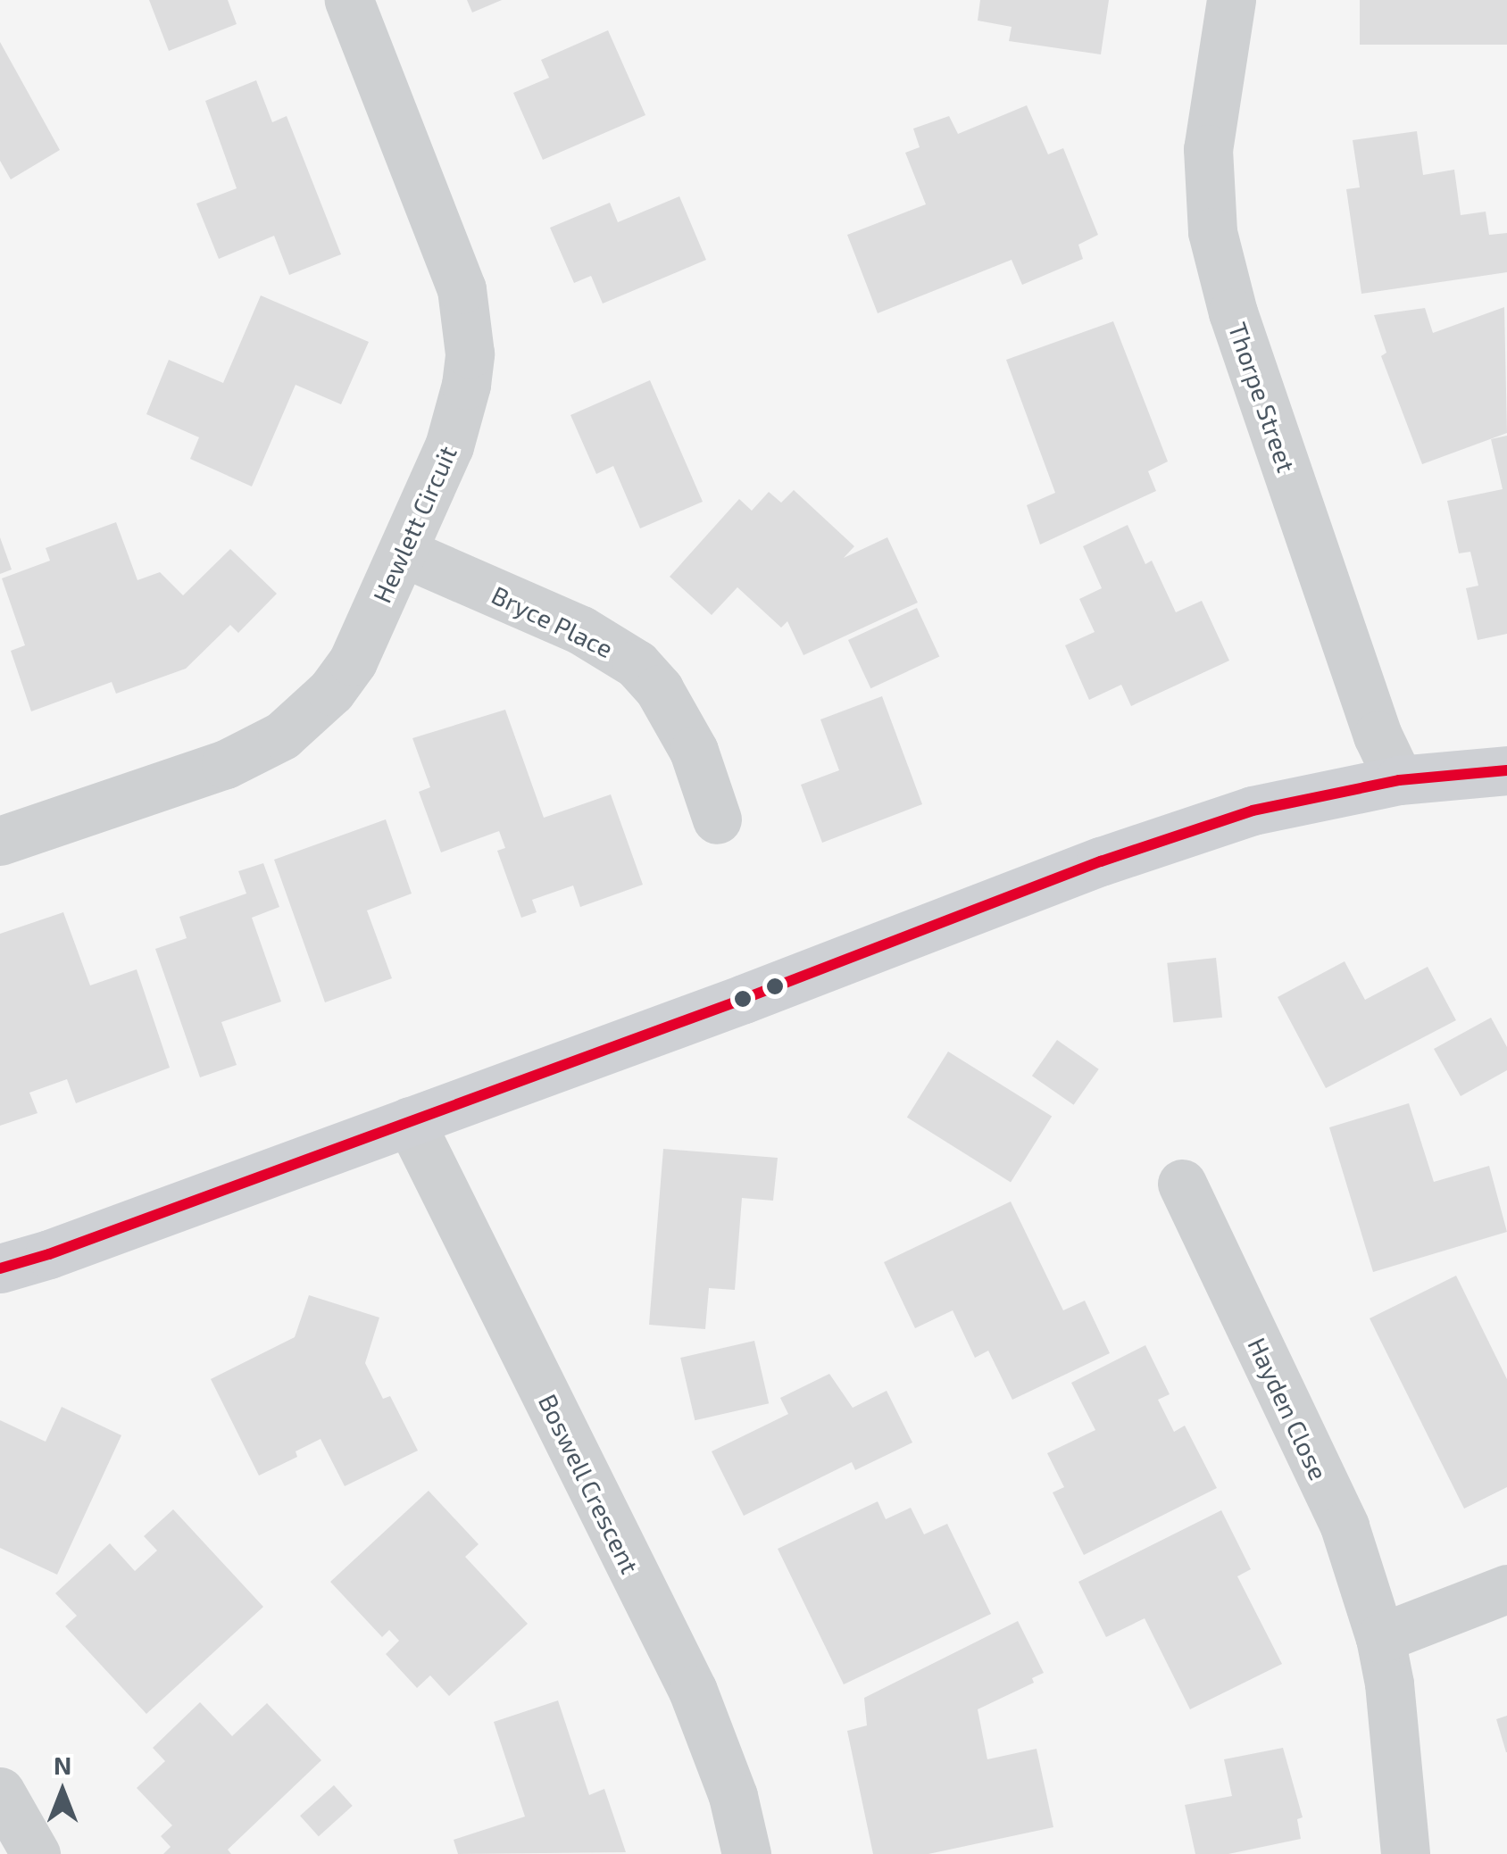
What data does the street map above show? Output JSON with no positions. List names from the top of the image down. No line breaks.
{"streets":{"street":["Thorpe Street","Hewlett Circuit","Bryce Place","Hayden Close","Boswell Crescent"]},"crossings":[["Hewlett Circuit","Bryce Place"]],"north":"top"}
